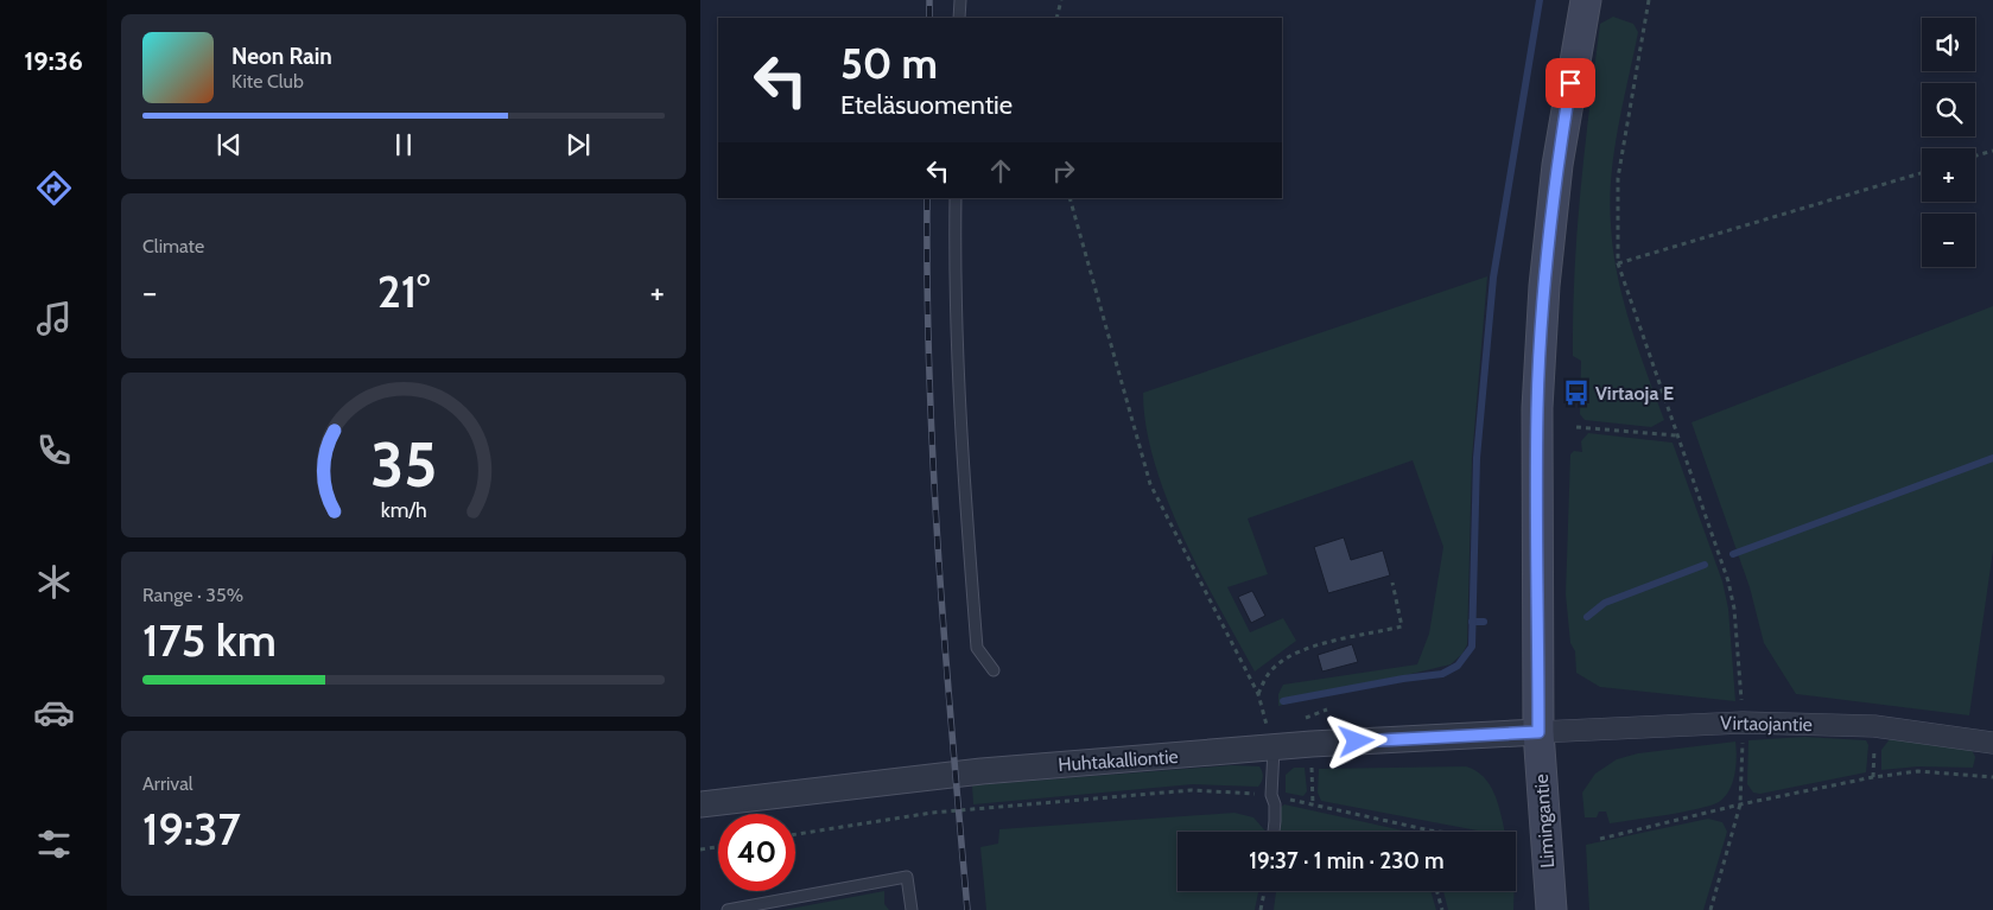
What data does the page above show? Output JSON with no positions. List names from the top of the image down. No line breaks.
{"streets":{"main road":["Limingantie"],"street":["Virtaojantie","Huhtakalliontie"]},"crossings":[["Virtaojantie","Huhtakalliontie"],["Virtaojantie","Limingantie"],["Huhtakalliontie","Limingantie"]],"places":{"bus stop":["Virtaoja E"]},"page":{"tabs":"19:36","map_buttons":["+","−"],"turn":["50 m","Eteläsuomentie"],"song":["Neon Rain","Kite Club"],"tile":["Climate",["Range · 35%","175 km"],["Arrival","19:37"]],"heat":["−","21°","+"],"limit":"40","trip":"19:37 · 1 min · 230 m","gauge":["35","km/h"]}}
